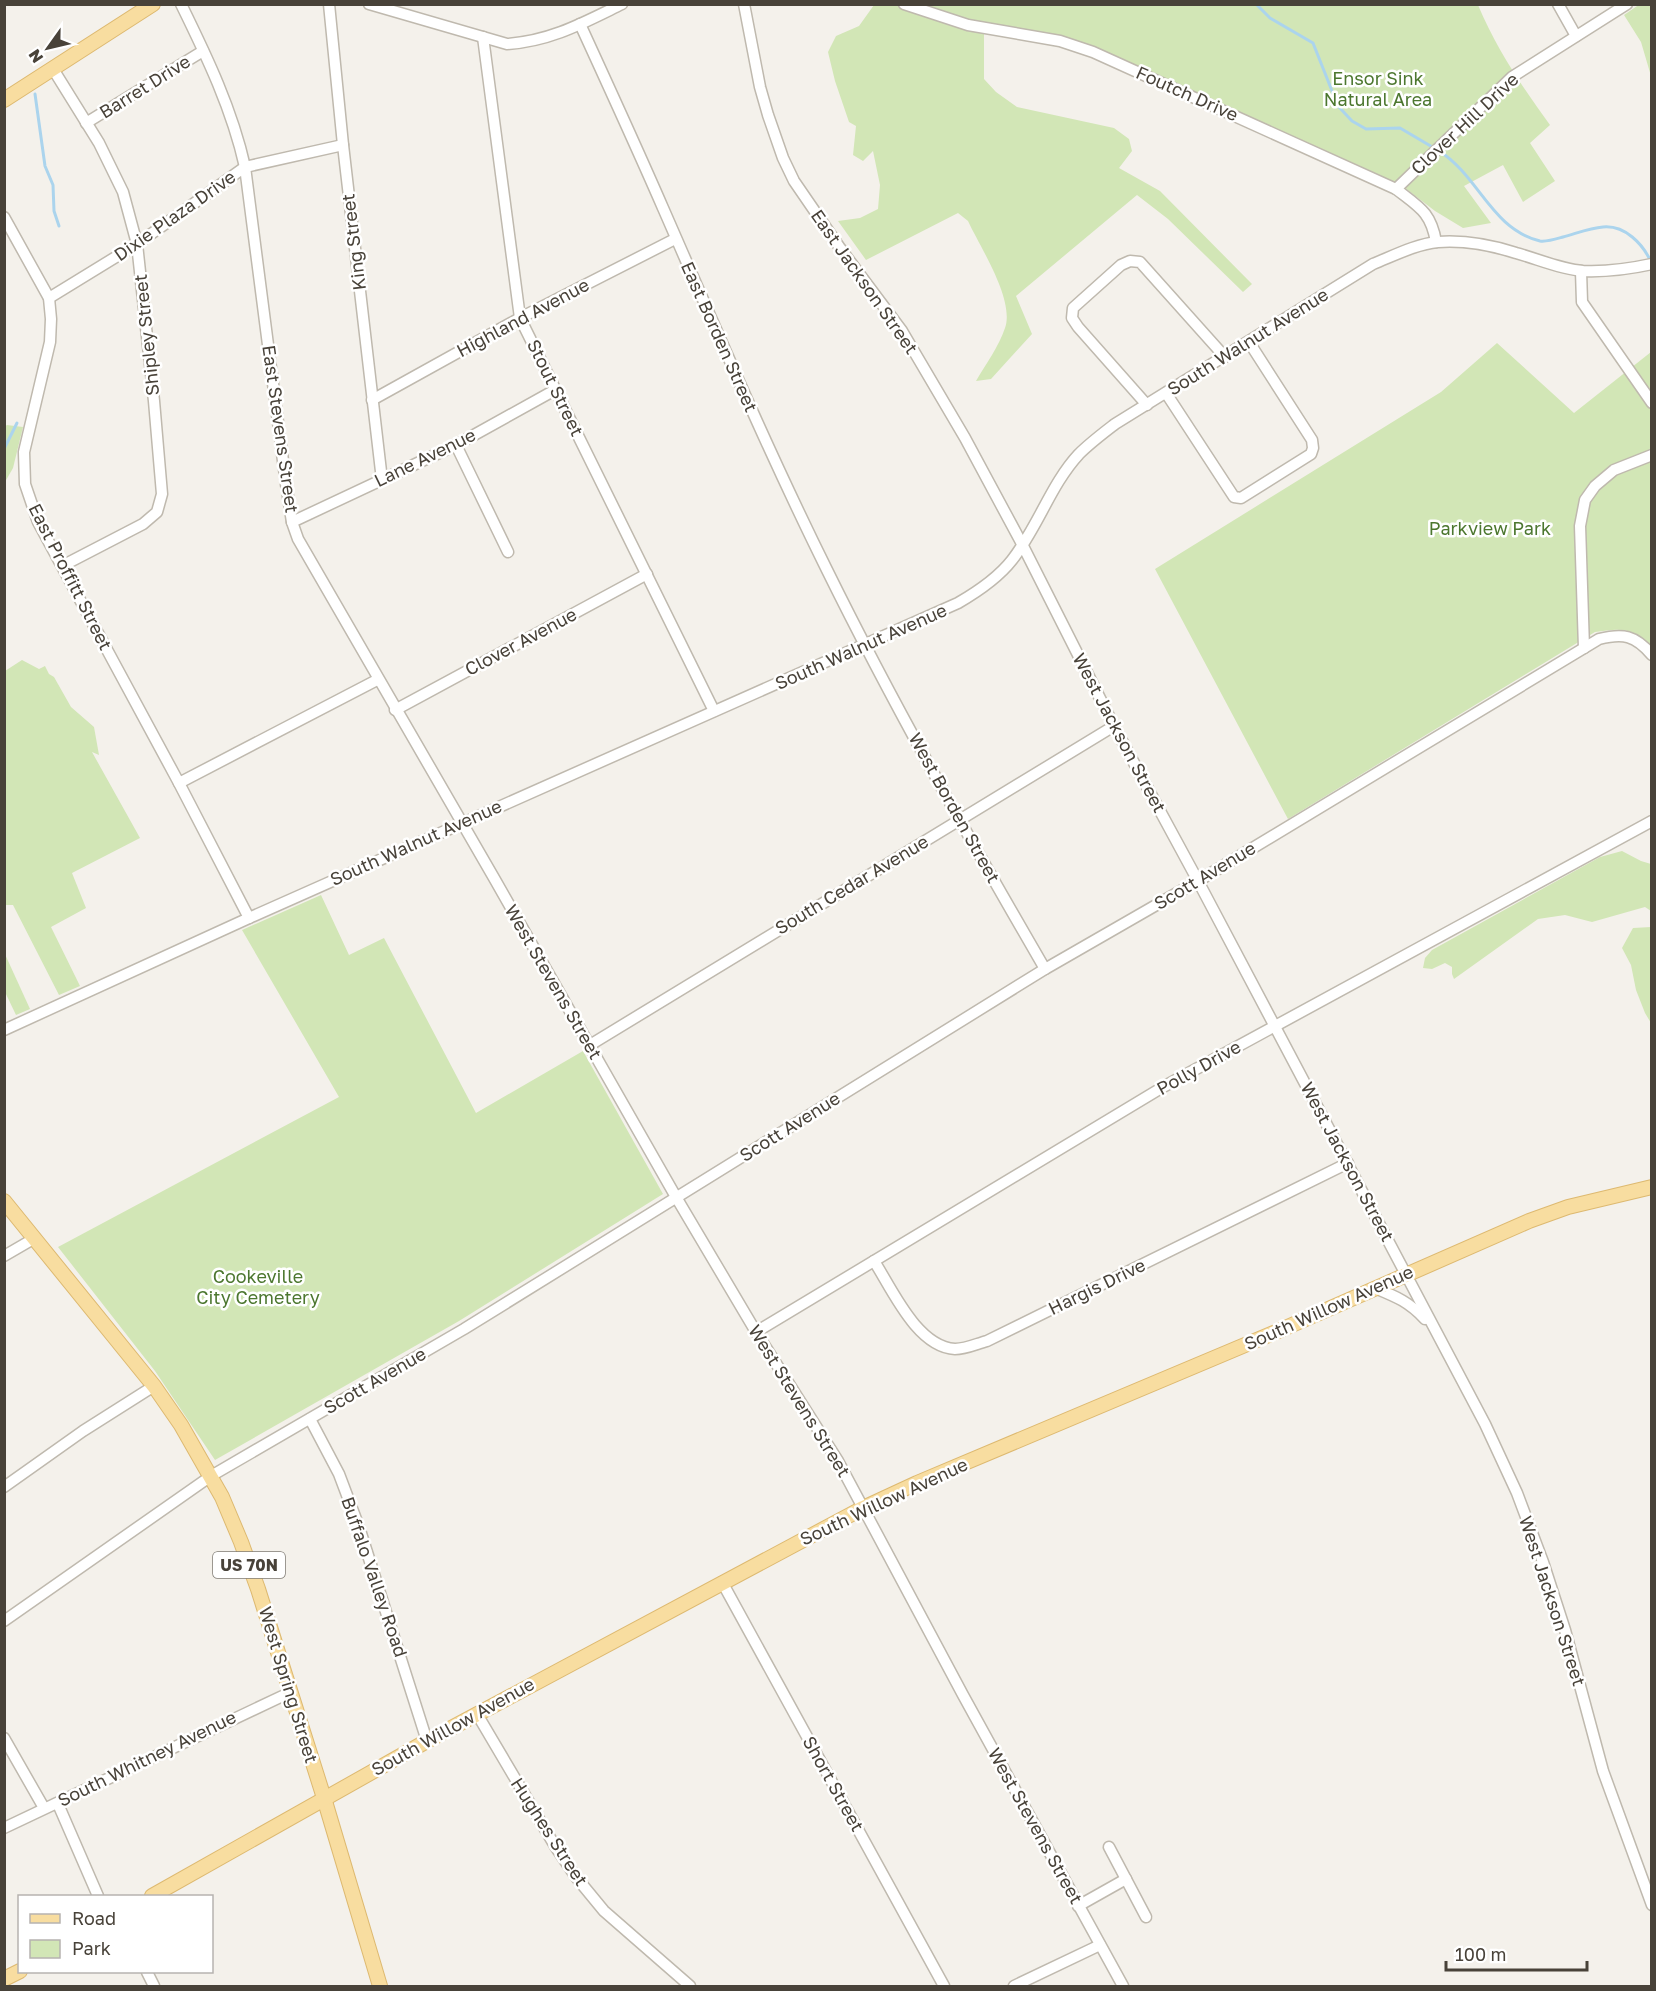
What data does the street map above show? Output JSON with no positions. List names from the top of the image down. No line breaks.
{"streets":{"main road":["South Willow Avenue","US 70N","West Spring Street"],"street":["Barret Drive","Foutch Drive","Clover Hill Drive","Dixie Plaza Drive","King Street","East Jackson Street","Highland Avenue","Shipley Street","East Borden Street","South Walnut Avenue","Stout Street","East Stevens Street","Lane Avenue","East Proffitt Street","Clover Avenue","West Jackson Street","West Borden Street","Scott Avenue","South Cedar Avenue","West Stevens Street","Polly Drive","Hargis Drive","Buffalo Valley Road","South Whitney Avenue","Short Street","Hughes Street"]},"crossings":[["Barret Drive","Shipley Street"],["Barret Drive","East Stevens Street"],["Foutch Drive","Clover Hill Drive"],["Foutch Drive","South Walnut Avenue"],["Dixie Plaza Drive","King Street"],["Dixie Plaza Drive","Shipley Street"],["Dixie Plaza Drive","East Stevens Street"],["Dixie Plaza Drive","East Proffitt Street"],["King Street","Highland Avenue"],["King Street","Lane Avenue"],["East Jackson Street","South Walnut Avenue"],["East Jackson Street","West Jackson Street"],["Highland Avenue","East Borden Street"],["Highland Avenue","Stout Street"],["Shipley Street","East Proffitt Street"],["East Borden Street","South Walnut Avenue"],["East Borden Street","West Borden Street"],["South Walnut Avenue","Stout Street"],["South Walnut Avenue","East Stevens Street"],["South Walnut Avenue","East Proffitt Street"],["South Walnut Avenue","West Jackson Street"],["South Walnut Avenue","West Borden Street"],["South Walnut Avenue","West Stevens Street"],["Stout Street","Lane Avenue"],["Stout Street","Clover Avenue"],["East Stevens Street","Lane Avenue"],["East Stevens Street","Clover Avenue"],["East Stevens Street","West Stevens Street"],["West Jackson Street","Scott Avenue"],["West Jackson Street","South Cedar Avenue"],["West Jackson Street","Polly Drive"],["West Jackson Street","Hargis Drive"],["West Jackson Street","South Willow Avenue"],["West Borden Street","Scott Avenue"],["West Borden Street","South Cedar Avenue"],["Scott Avenue","West Stevens Street"],["Scott Avenue","Buffalo Valley Road"],["Scott Avenue","West Spring Street"],["South Cedar Avenue","West Stevens Street"],["West Stevens Street","Polly Drive"],["West Stevens Street","South Willow Avenue"],["Polly Drive","Hargis Drive"],["South Willow Avenue","Buffalo Valley Road"],["South Willow Avenue","West Spring Street"],["South Willow Avenue","Short Street"],["South Willow Avenue","Hughes Street"],["West Spring Street","South Whitney Avenue"]],"parks":["Ensor Sink Natural Area","Parkview Park","Cookeville City Cemetery"],"legend":["Road","Park"],"scale_bar":"100 m","north":"bottom left"}
